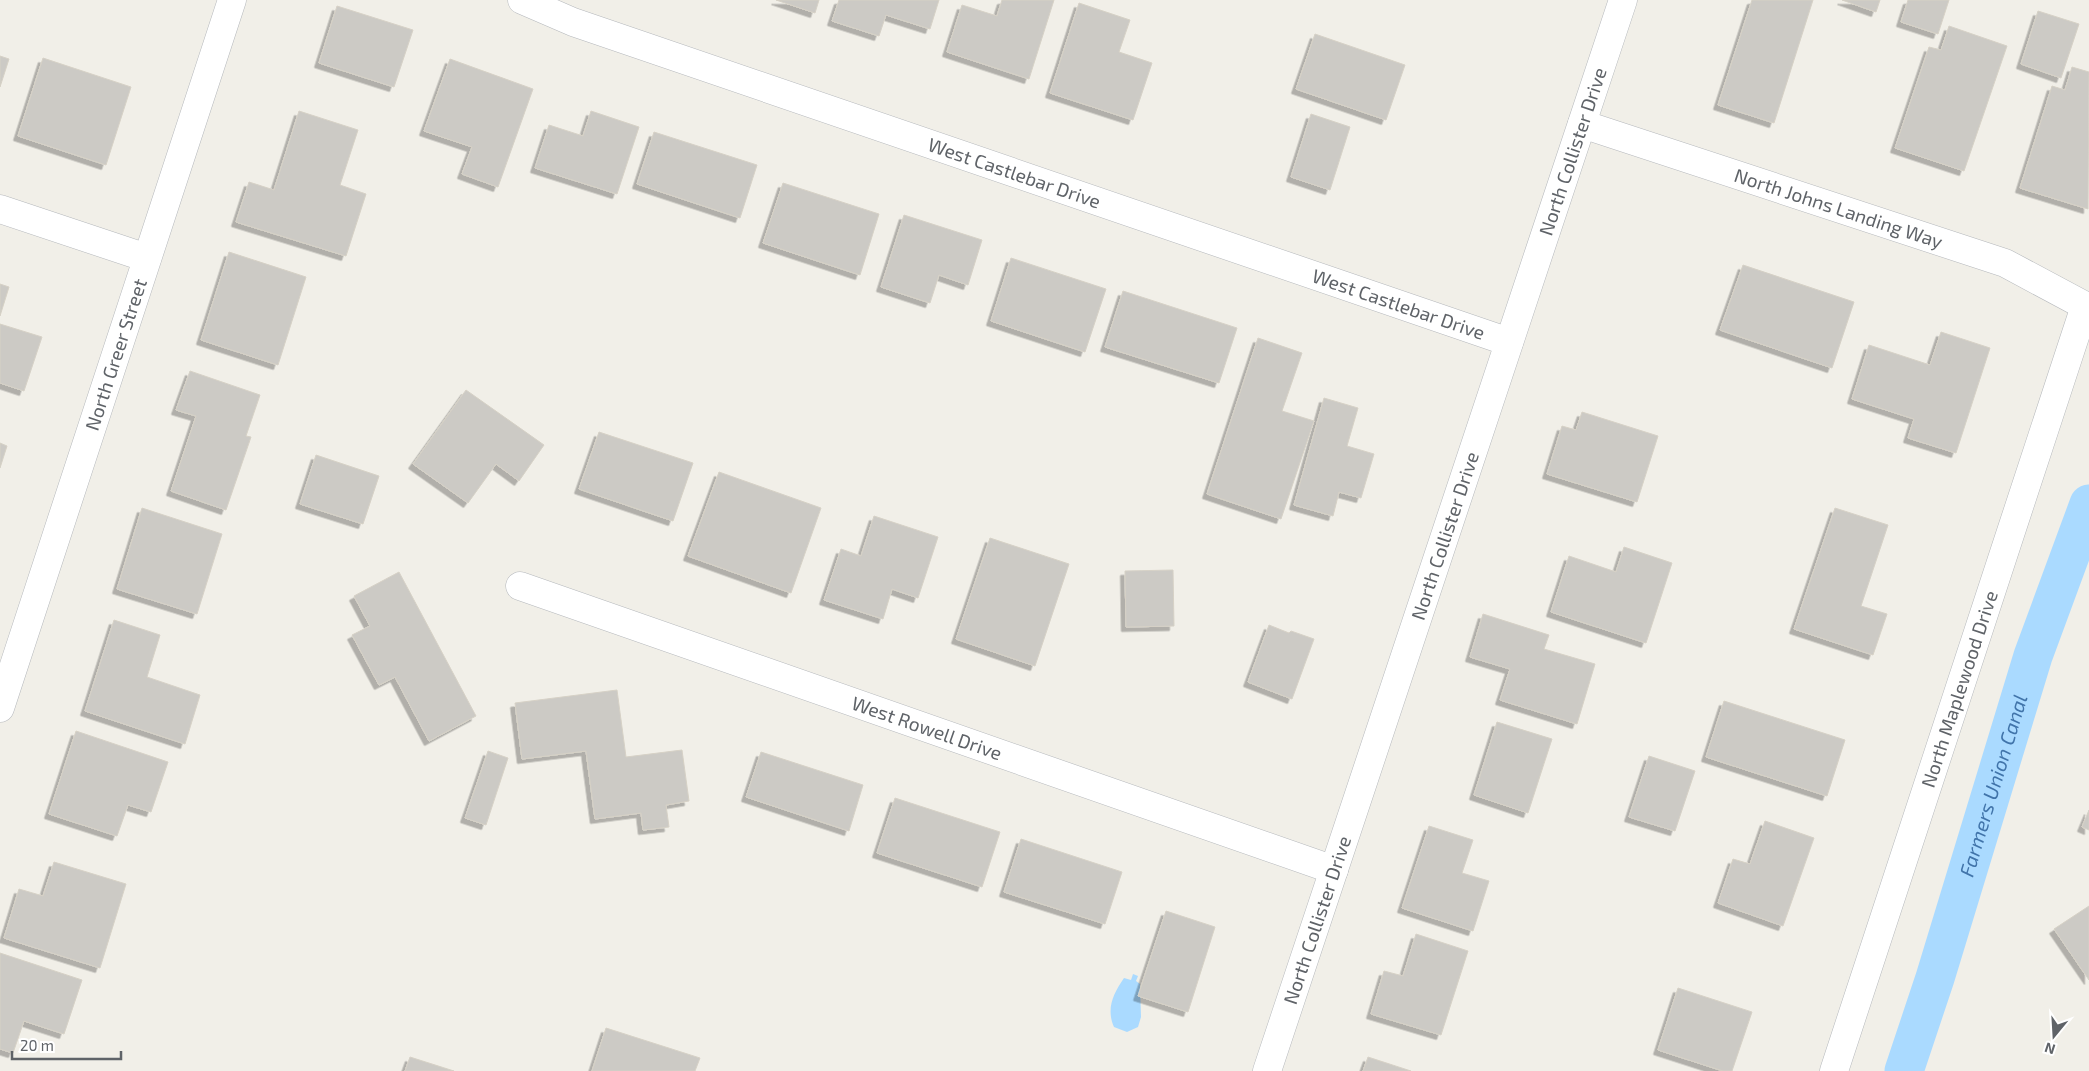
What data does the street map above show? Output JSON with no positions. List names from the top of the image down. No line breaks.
{"streets":{"street":["North Collister Drive","West Castlebar Drive","North Johns Landing Way","North Greer Street","North Maplewood Drive","West Rowell Drive"]},"crossings":[["North Collister Drive","West Castlebar Drive"],["North Collister Drive","North Johns Landing Way"],["North Collister Drive","West Rowell Drive"],["North Johns Landing Way","North Maplewood Drive"]],"water":["Farmers Union Canal"],"scale_bar":"20 m","north":"bottom"}
